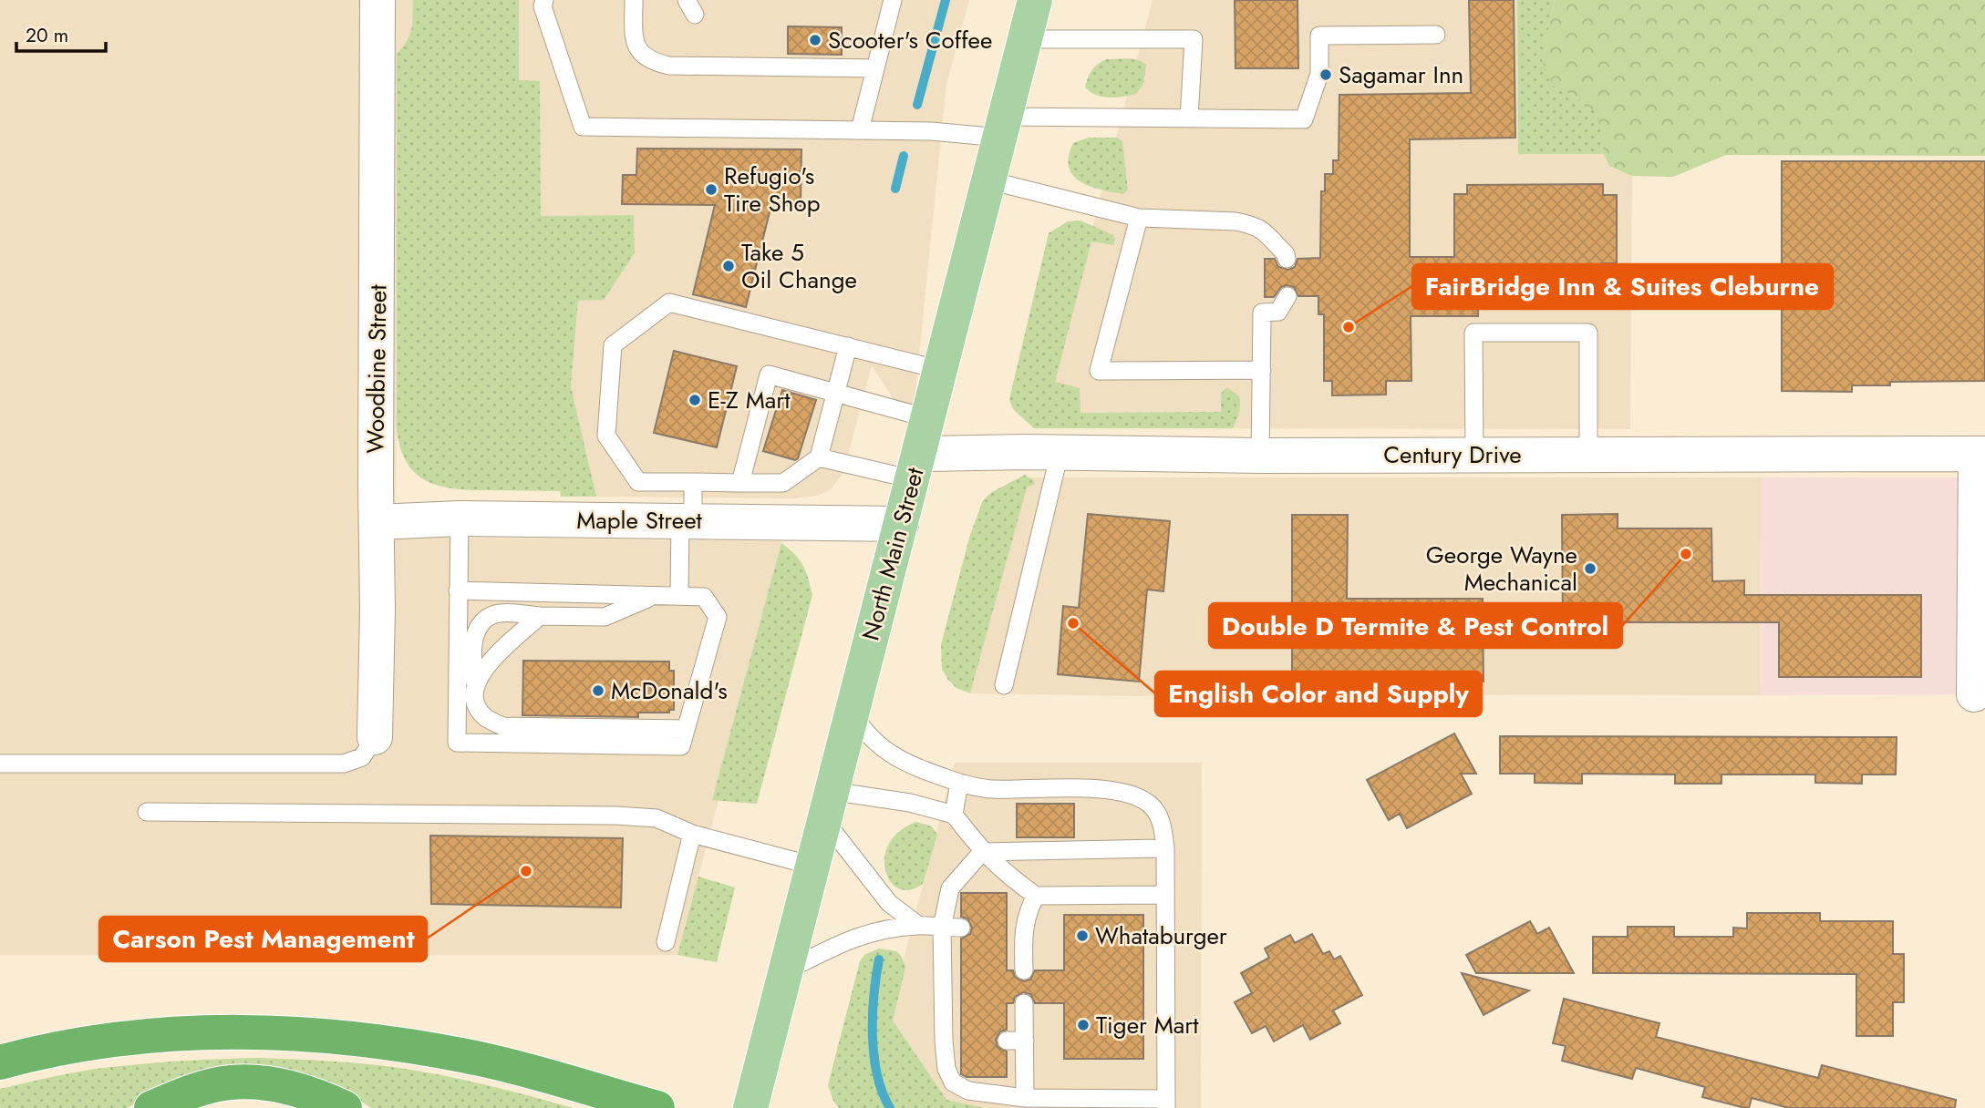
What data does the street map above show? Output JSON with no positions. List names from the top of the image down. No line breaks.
{"streets":{"main road":["North Main Street"],"street":["Woodbine Street","Century Drive","Maple Street"]},"crossings":[["Woodbine Street","Maple Street"],["Century Drive","North Main Street"],["Maple Street","North Main Street"]],"places":["Scooter's Coffee","Sagamar Inn","Refugio's Tire Shop","Take 5 Oil Change","FairBridge Inn & Suites Cleburne","E-Z Mart","Double D Termite & Pest Control","George Wayne Mechanical","English Color and Supply","McDonald's","Carson Pest Management","Whataburger","Tiger Mart"],"scale_bar":"20 m"}
